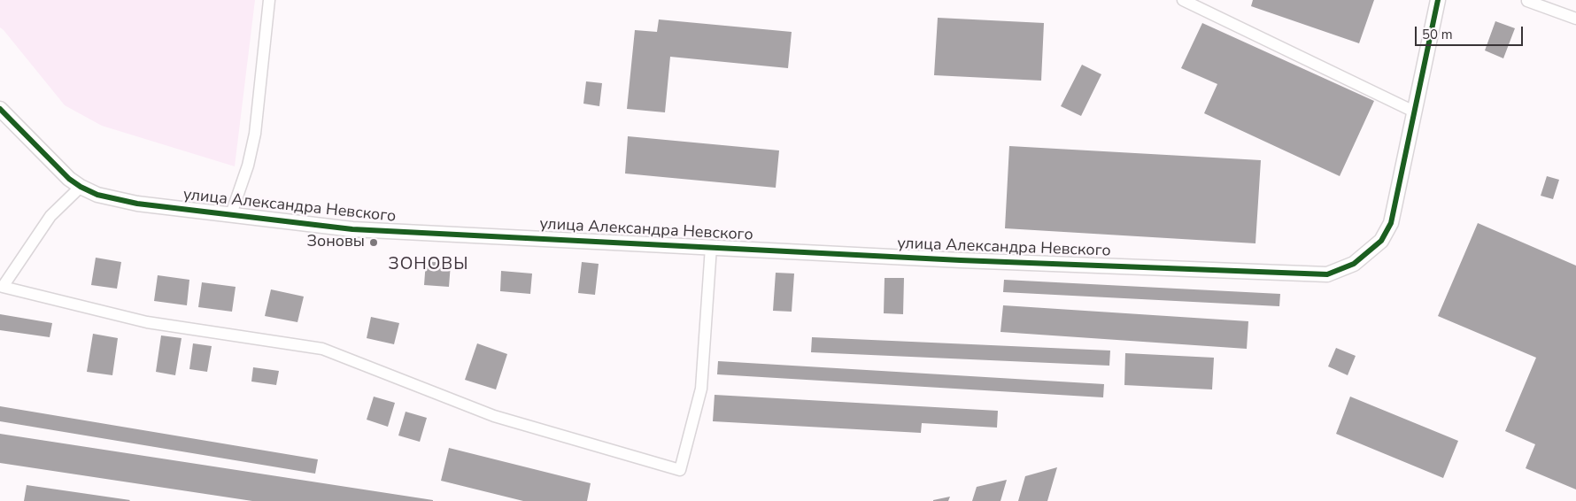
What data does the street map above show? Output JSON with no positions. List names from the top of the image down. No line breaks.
{"streets":{"street":["улица Александра Невского"]},"districts":["ЗОНОВЫ"],"places":["Зоновы"],"scale_bar":"50 m"}
